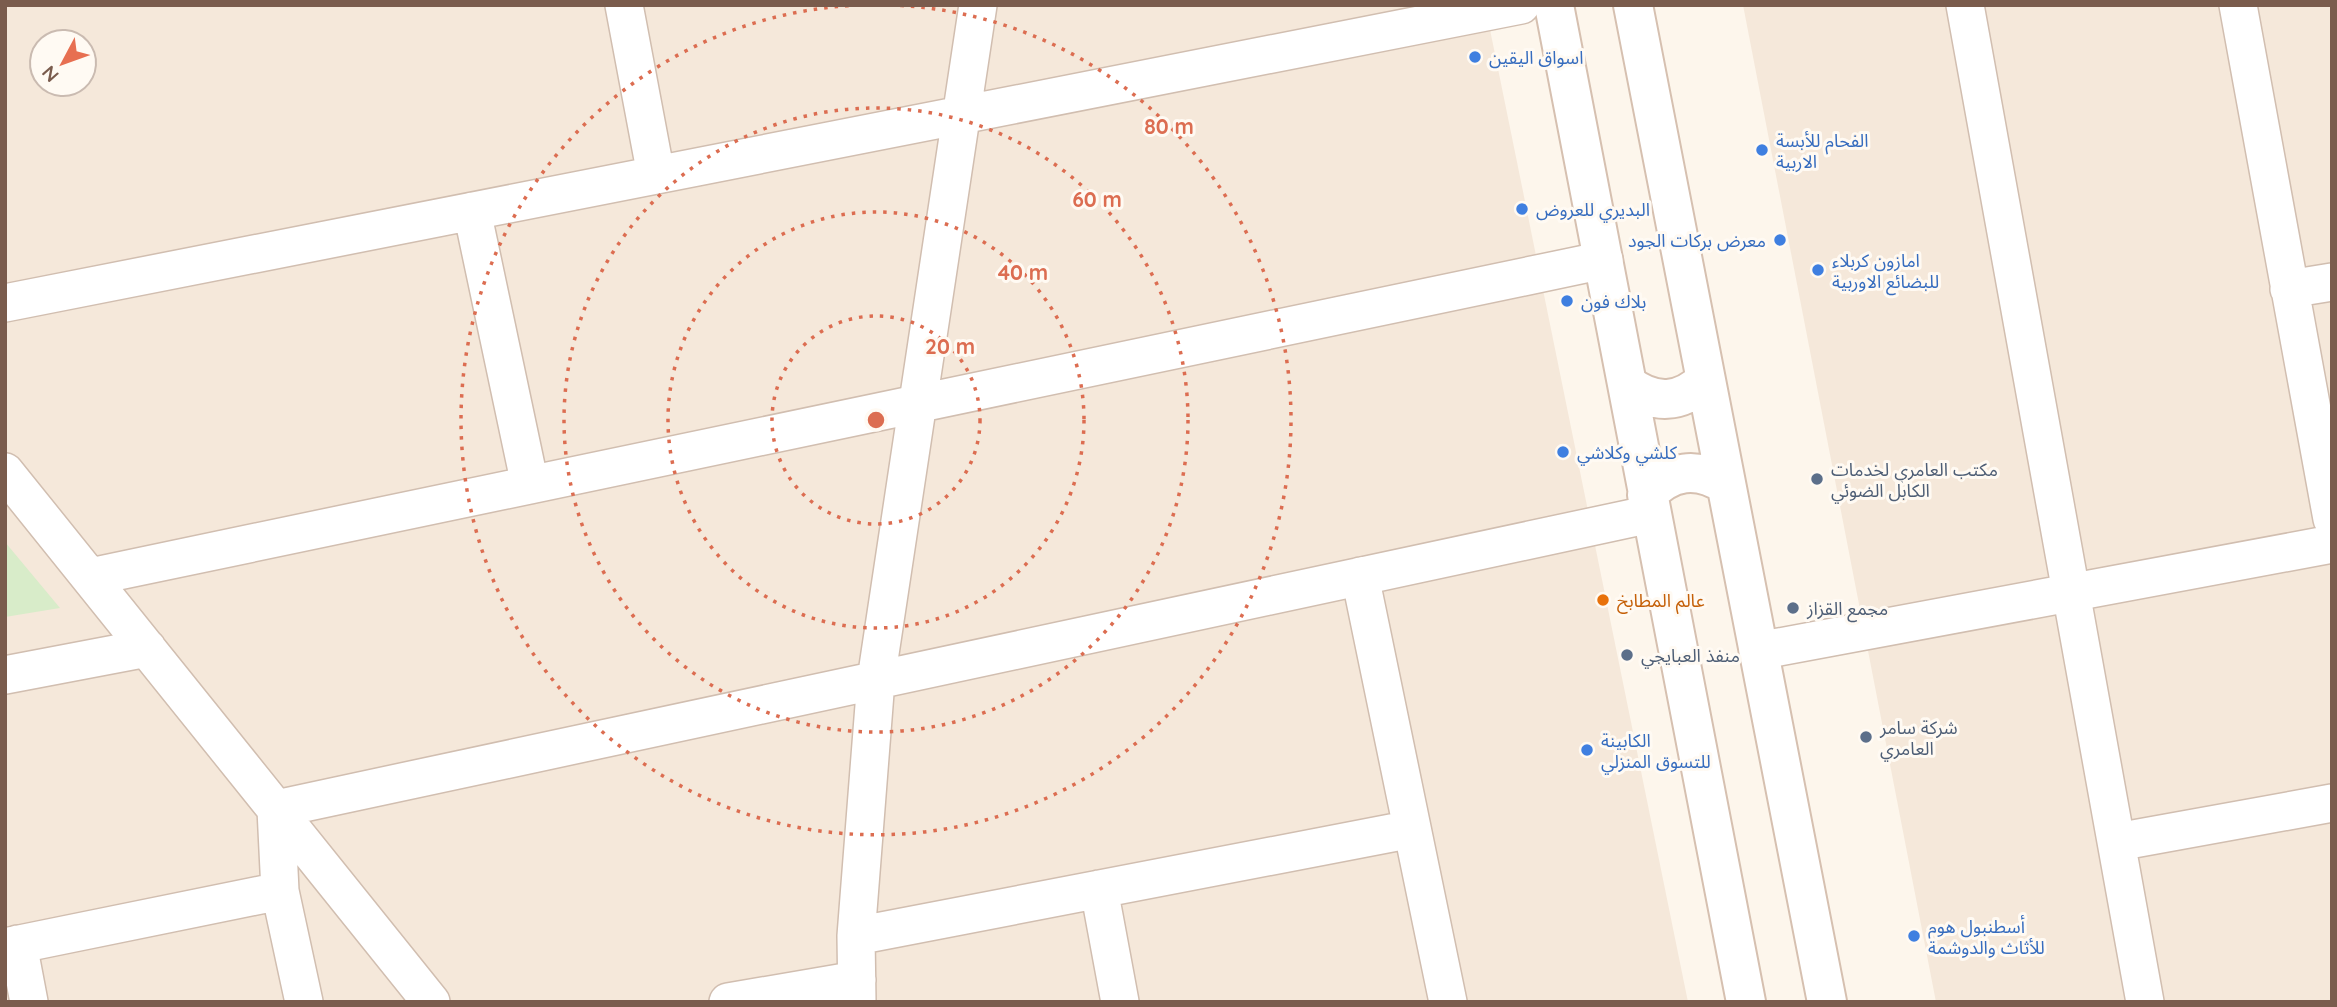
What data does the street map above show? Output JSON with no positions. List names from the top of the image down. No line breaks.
{"places":["اسواق اليقين","الفحام للأبسة الاربية","البديري للعروض","معرض بركات الجود","امازون كربلاء للبضائع الاوربية","بلاك فون","كلشي وكلاشي","مكتب العامري لخدمات الكابل الضوئي","عالم المطابخ","مجمع القزاز","منفذ العبايجي","شركة سامر العامري","الكابينة للتسوق المنزلي","أسطنبول هوم للأثاث والدوشمة"],"north":"bottom left","rings":["80 m","60 m","40 m","20 m"]}
